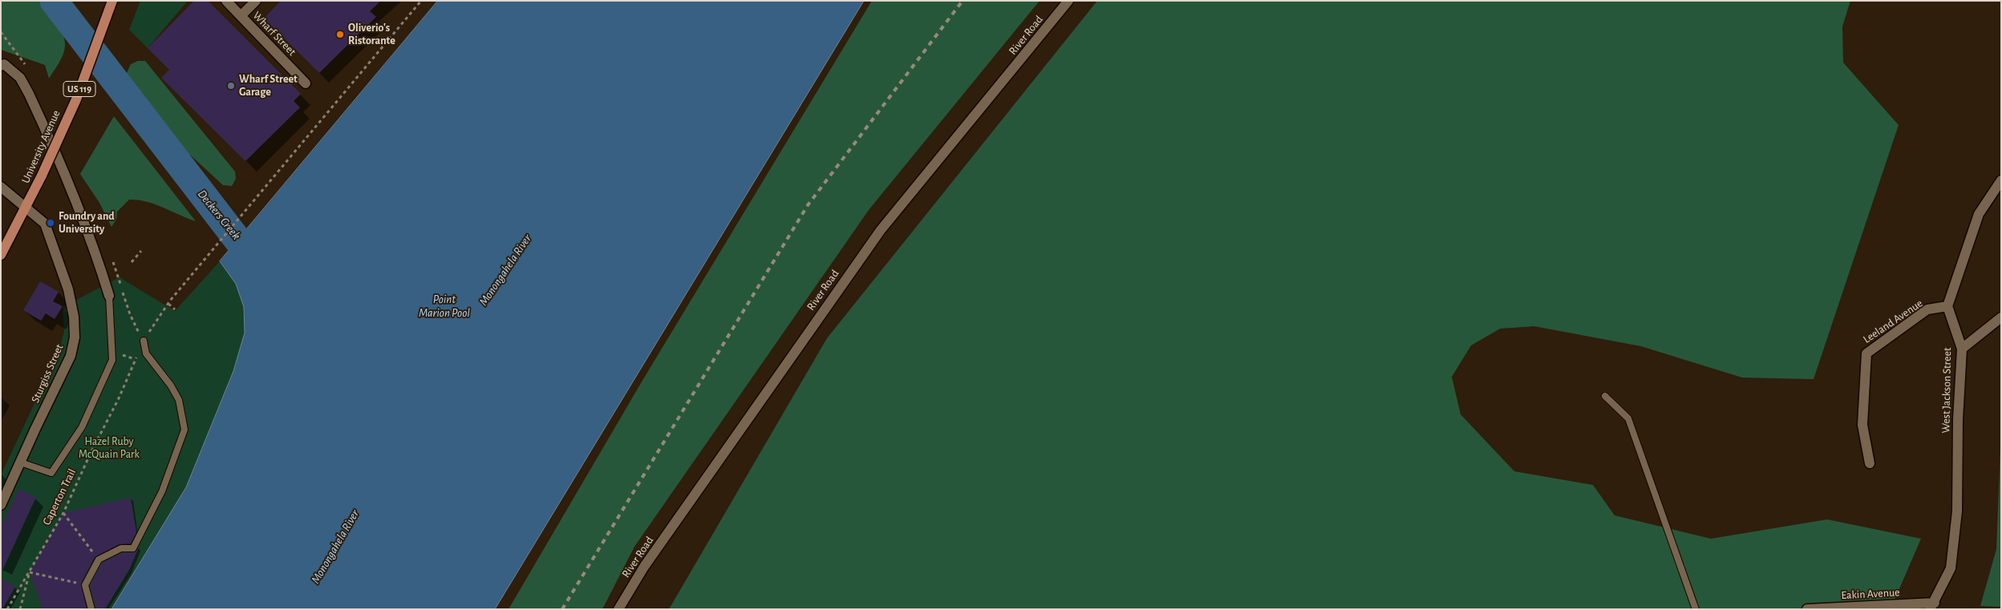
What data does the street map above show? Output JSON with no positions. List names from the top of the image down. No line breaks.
{"streets":{"main road":["US 119","University Avenue"],"street":["Wharf Street","River Road","Leeland Avenue","Sturgiss Street","West Jackson Street","Eakin Avenue"],"path":["Caperton Trail"]},"crossings":[["University Avenue","Sturgiss Street"],["Leeland Avenue","West Jackson Street"],["West Jackson Street","Eakin Avenue"]],"water":["Deckers Creek","Monongahela River","Point Marion Pool"],"parks":["Hazel Ruby McQuain Park"],"places":["Oliverio's Ristorante","Wharf Street Garage","Foundry and University"]}
